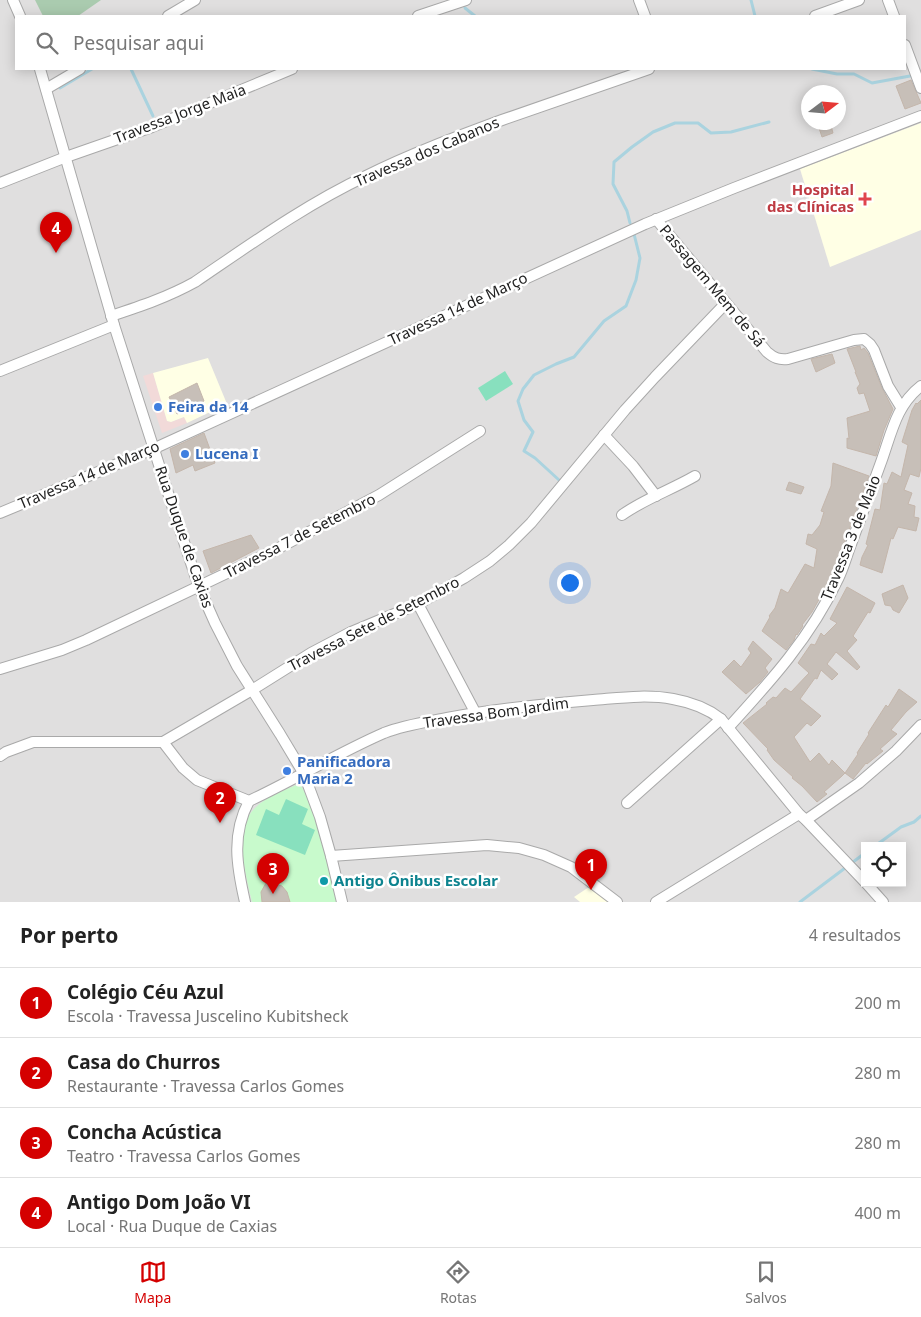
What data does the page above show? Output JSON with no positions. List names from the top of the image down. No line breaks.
{"streets":{"street":["Travessa Jorge Maia","Travessa dos Cabanos","Passagem Mem de Sá","Travessa 14 de Março","Travessa 7 de Setembro","Rua Duque de Caxias","Travessa 3 de Maio","Travessa Sete de Setembro","Travessa Bom Jardim"]},"crossings":[["Travessa Jorge Maia","Rua Duque de Caxias"],["Travessa dos Cabanos","Rua Duque de Caxias"],["Passagem Mem de Sá","Travessa 14 de Março"],["Passagem Mem de Sá","Travessa 3 de Maio"],["Passagem Mem de Sá","Travessa Sete de Setembro"],["Travessa 14 de Março","Rua Duque de Caxias"],["Travessa 7 de Setembro","Rua Duque de Caxias"],["Rua Duque de Caxias","Travessa Sete de Setembro"],["Rua Duque de Caxias","Travessa Bom Jardim"],["Travessa 3 de Maio","Travessa Bom Jardim"]],"places":{"health":["Hospital das Clínicas"],"other":["Feira da 14","Lucena I","Panificadora Maria 2","Antigo Ônibus Escolar"]},"north":"right","page":{"search":"Pesquisar aqui","pins":["4","2","1","3"],"heading":["Por perto","4 resultados"],"list":[{"mark":"1","name":"Colégio Céu Azul","note":"Escola · Travessa Juscelino Kubitsheck","value":"200 m"},{"mark":"2","name":"Casa do Churros","note":"Restaurante · Travessa Carlos Gomes","value":"280 m"},{"mark":"3","name":"Concha Acústica","note":"Teatro · Travessa Carlos Gomes","value":"280 m"},{"mark":"4","name":"Antigo Dom João VI","note":"Local · Rua Duque de Caxias","value":"400 m"}],"nav":["Mapa","Rotas","Salvos"]}}
